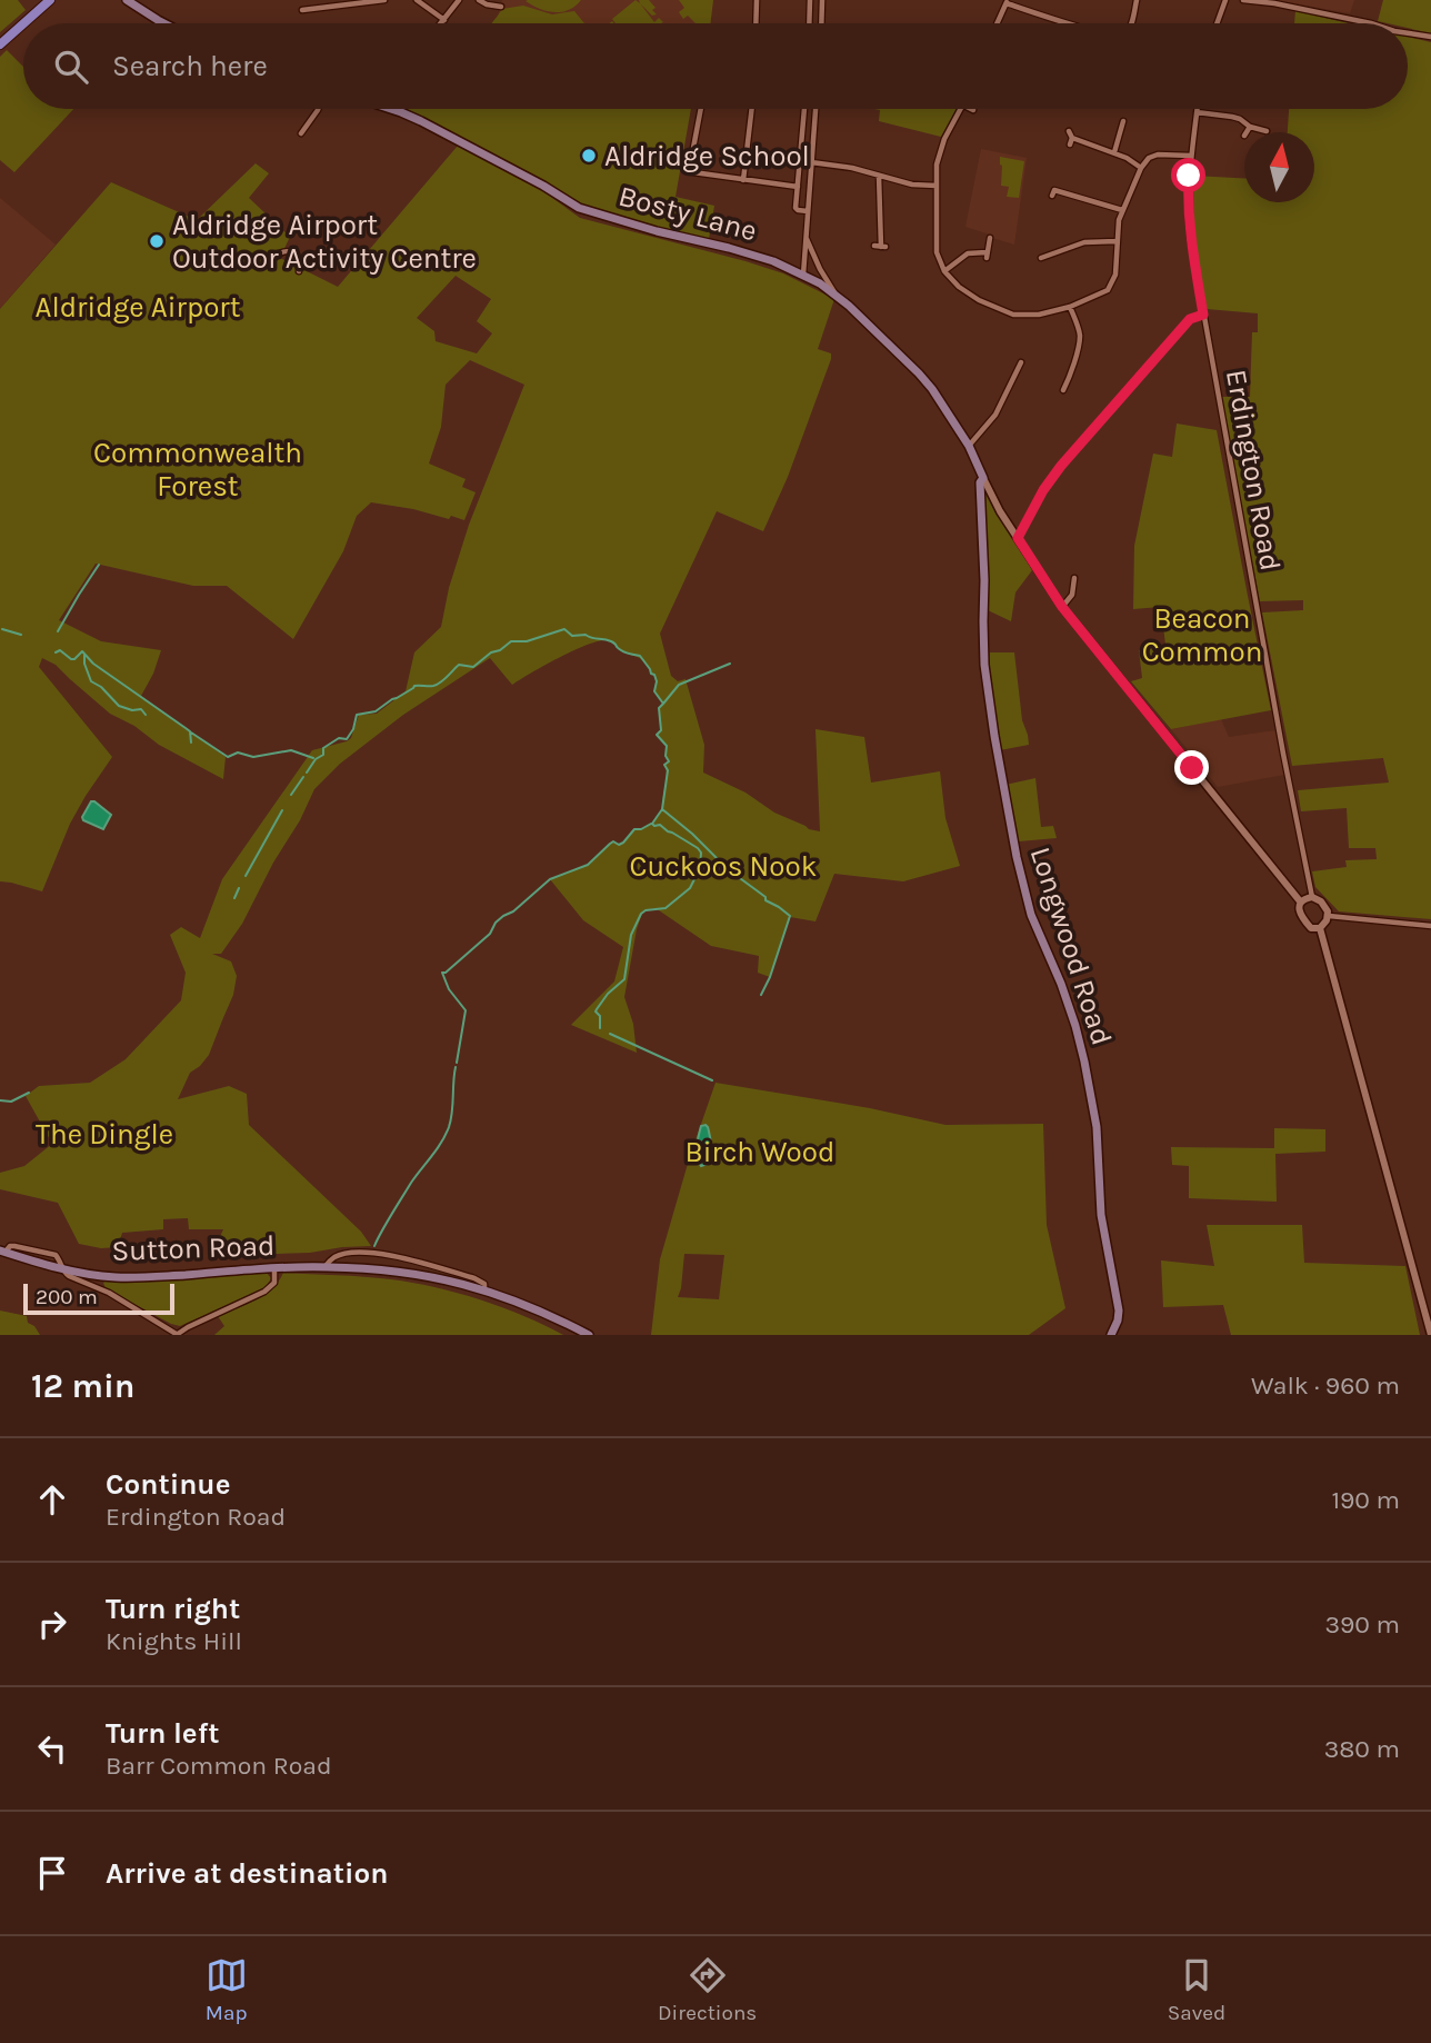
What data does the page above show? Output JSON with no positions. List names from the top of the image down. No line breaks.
{"streets":{"main road":["Bosty Lane","Longwood Road","Sutton Road"],"street":["Erdington Road"]},"crossings":[["Bosty Lane","Longwood Road"]],"parks":["Aldridge Airport","Commonwealth Forest","Beacon Common","Cuckoos Nook","The Dingle","Birch Wood"],"places":["Aldridge School","Aldridge Airport Outdoor Activity Centre"],"scale_bar":"200 m","north":"top","page":{"search":"Search here","scale":"200 m","heading":["12 min","Walk · 960 m"],"list":[["Continue","Erdington Road","190 m"],["Turn right","Knights Hill","390 m"],["Turn left","Barr Common Road","380 m"],"Arrive at destination"],"nav":["Map","Directions","Saved"]}}
